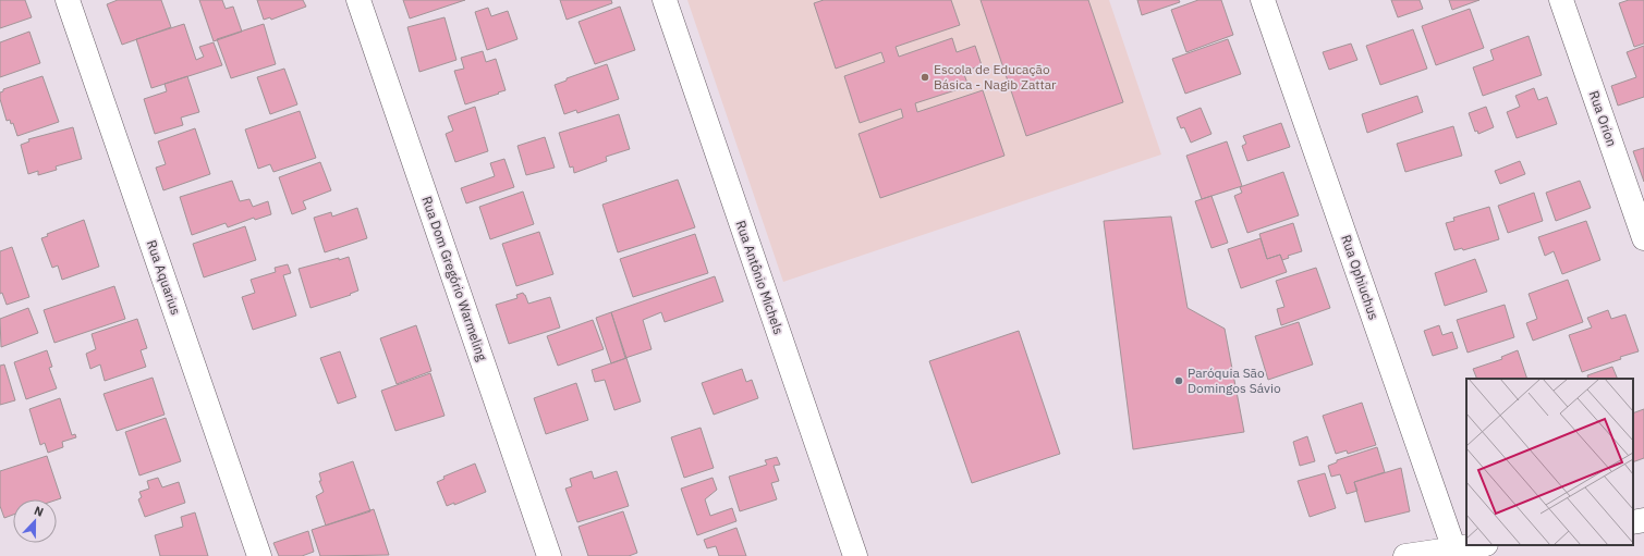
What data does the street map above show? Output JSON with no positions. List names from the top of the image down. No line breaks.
{"streets":{"street":["Rua Orion","Rua Aquarius","Rua Antônio Michels","Rua Ophiuchus","Rua Dom Gregório Warmeling"]},"places":["Escola de Educação Básica - Nagib Zattar","Paróquia São Domingos Sávio"],"north":"top"}
